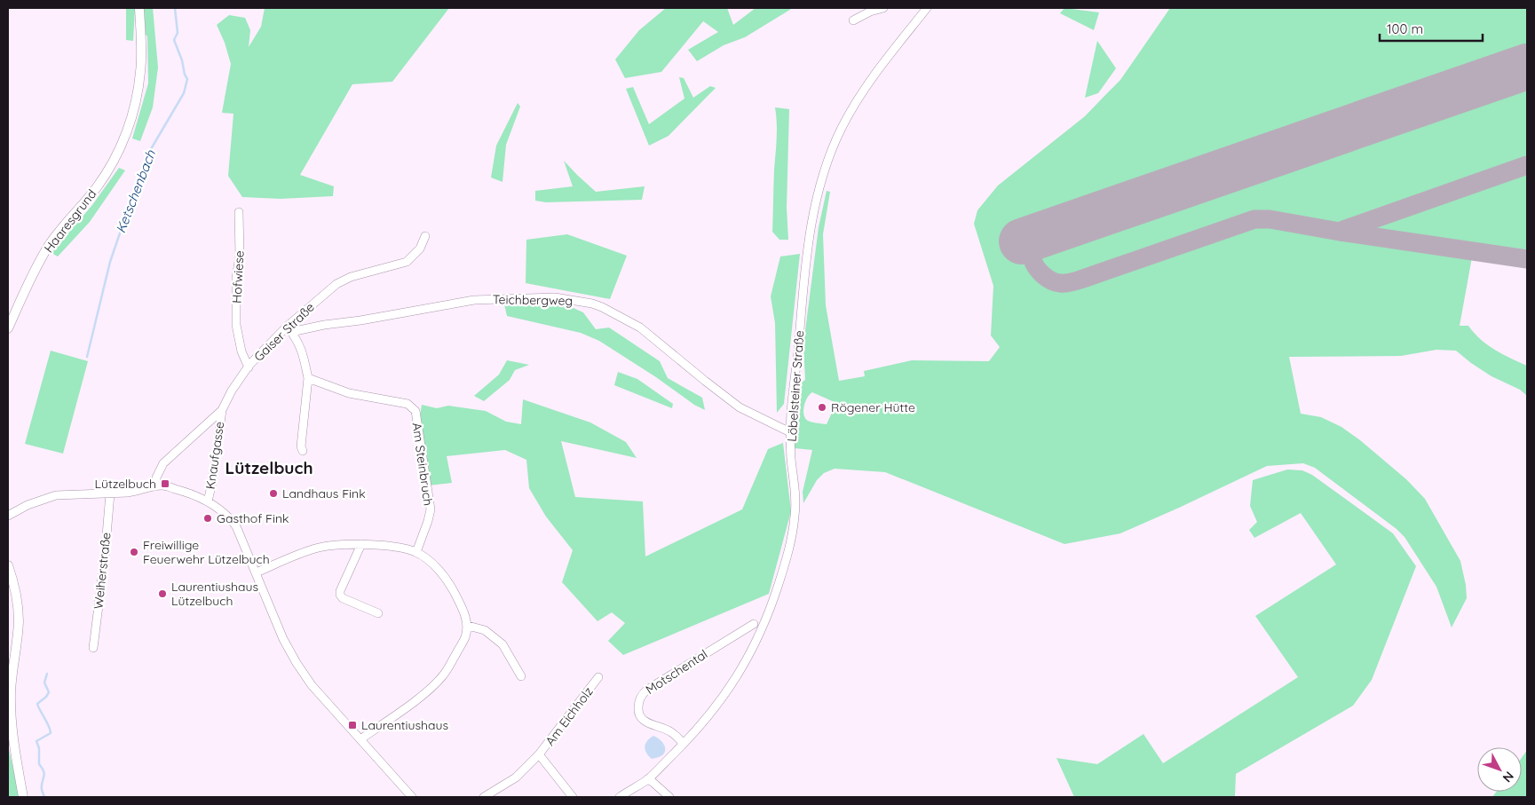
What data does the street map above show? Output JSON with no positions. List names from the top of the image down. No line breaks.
{"streets":{"street":["Haaresgrund","Hofwiese","Teichbergweg","Gaiser Straße","Löbelsteiner Straße","Knaufgasse","Am Steinbruch","Weiherstraße","Motschental","Am Eichholz"]},"crossings":[["Hofwiese","Gaiser Straße"],["Teichbergweg","Gaiser Straße"],["Teichbergweg","Löbelsteiner Straße"],["Gaiser Straße","Knaufgasse"],["Löbelsteiner Straße","Motschental"]],"districts":["Lützelbuch"],"water":["Ketschenbach"],"places":{"other":["Rögener Hütte","Landhaus Fink","Gasthof Fink","Freiwillige Feuerwehr Lützelbuch","Laurentiushaus Lützelbuch"],"transit":["Lützelbuch","Laurentiushaus"]},"scale_bar":"100 m","north":"bottom right"}
